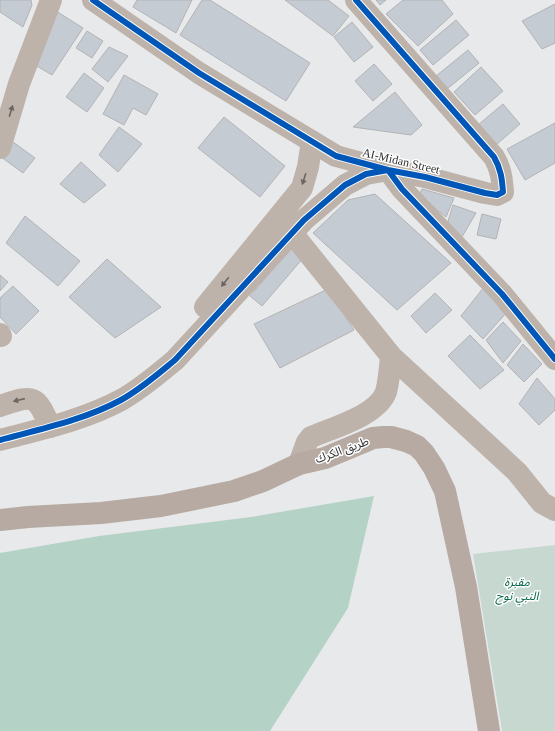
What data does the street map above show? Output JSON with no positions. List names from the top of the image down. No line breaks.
{"streets":{"main road":["طريق الكرك"],"street":["AI-Midan Street"]},"parks":["مقبرة النبي نوح"]}
